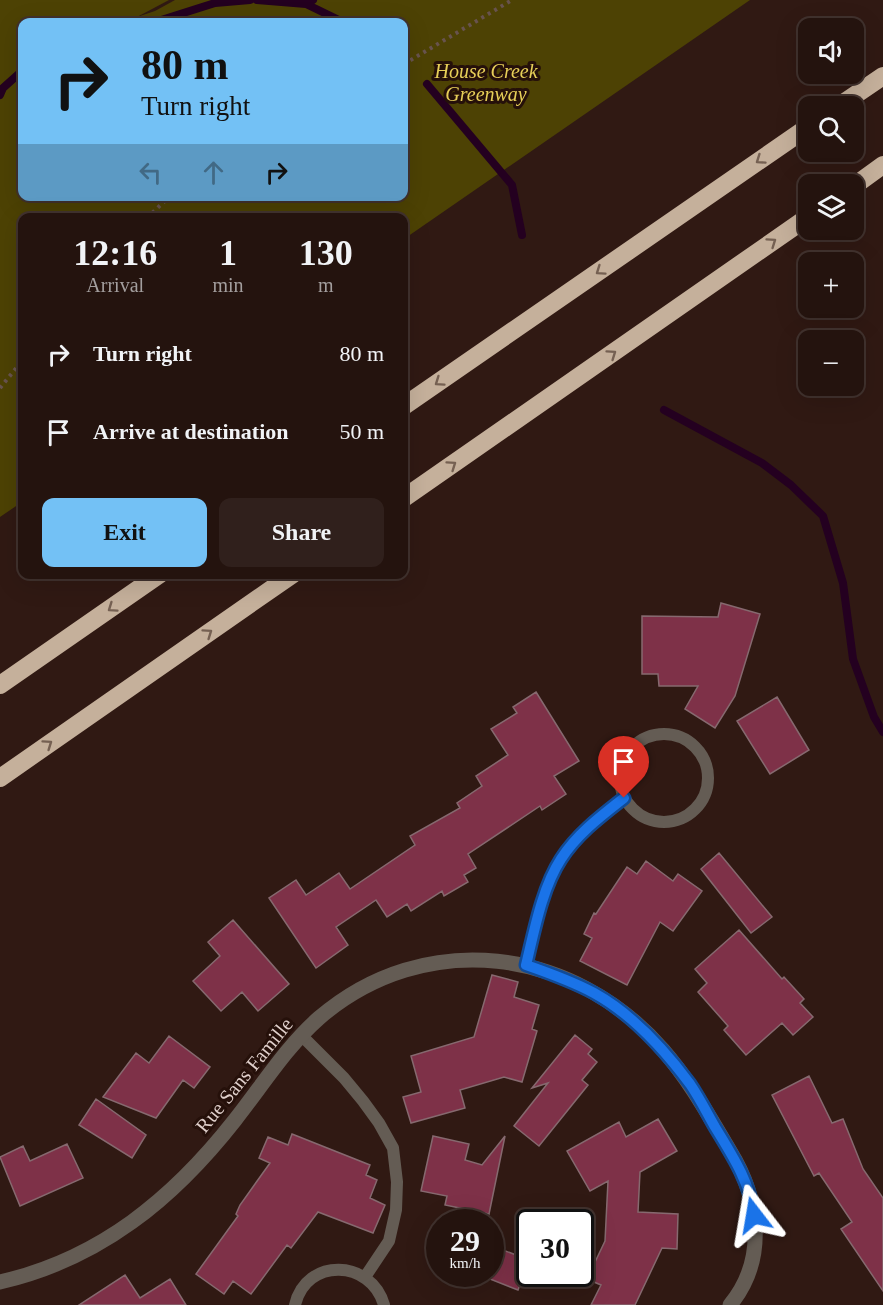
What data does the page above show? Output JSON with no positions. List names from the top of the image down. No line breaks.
{"streets":{"street":["Rue Sans Famille"]},"parks":["House Creek Greenway"],"page":{"map_buttons":["+","−"],"turn":["80 m","Turn right"],"eta":["12:16","Arrival","1","min","130","m"],"list":[{"name":"Turn right","value":"80 m"},{"name":"Arrive at destination","value":"50 m"}],"buttons":["Exit","Share"],"speed":"29 km/h","limit":"30"}}
